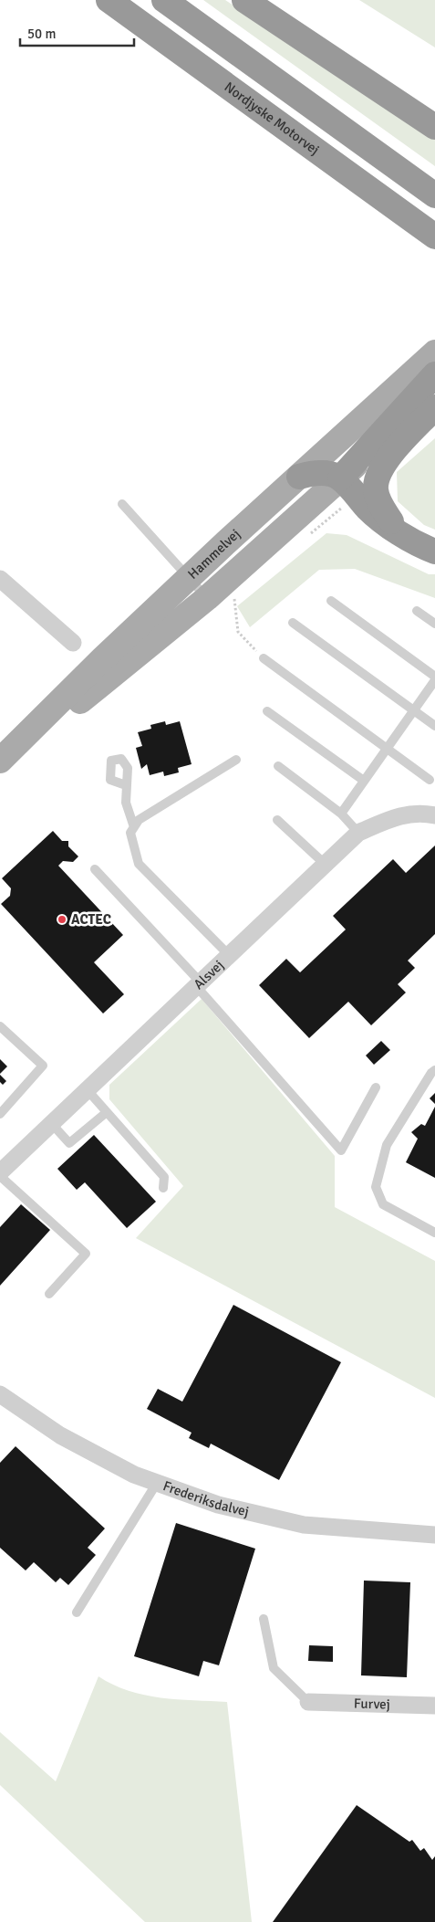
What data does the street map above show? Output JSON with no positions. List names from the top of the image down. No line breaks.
{"streets":{"highway":["Nordjyske Motorvej"],"main road":["Hammelvej"],"street":["Alsvej","Frederiksdalvej","Furvej"]},"places":["ACTEC"],"scale_bar":"50 m"}
